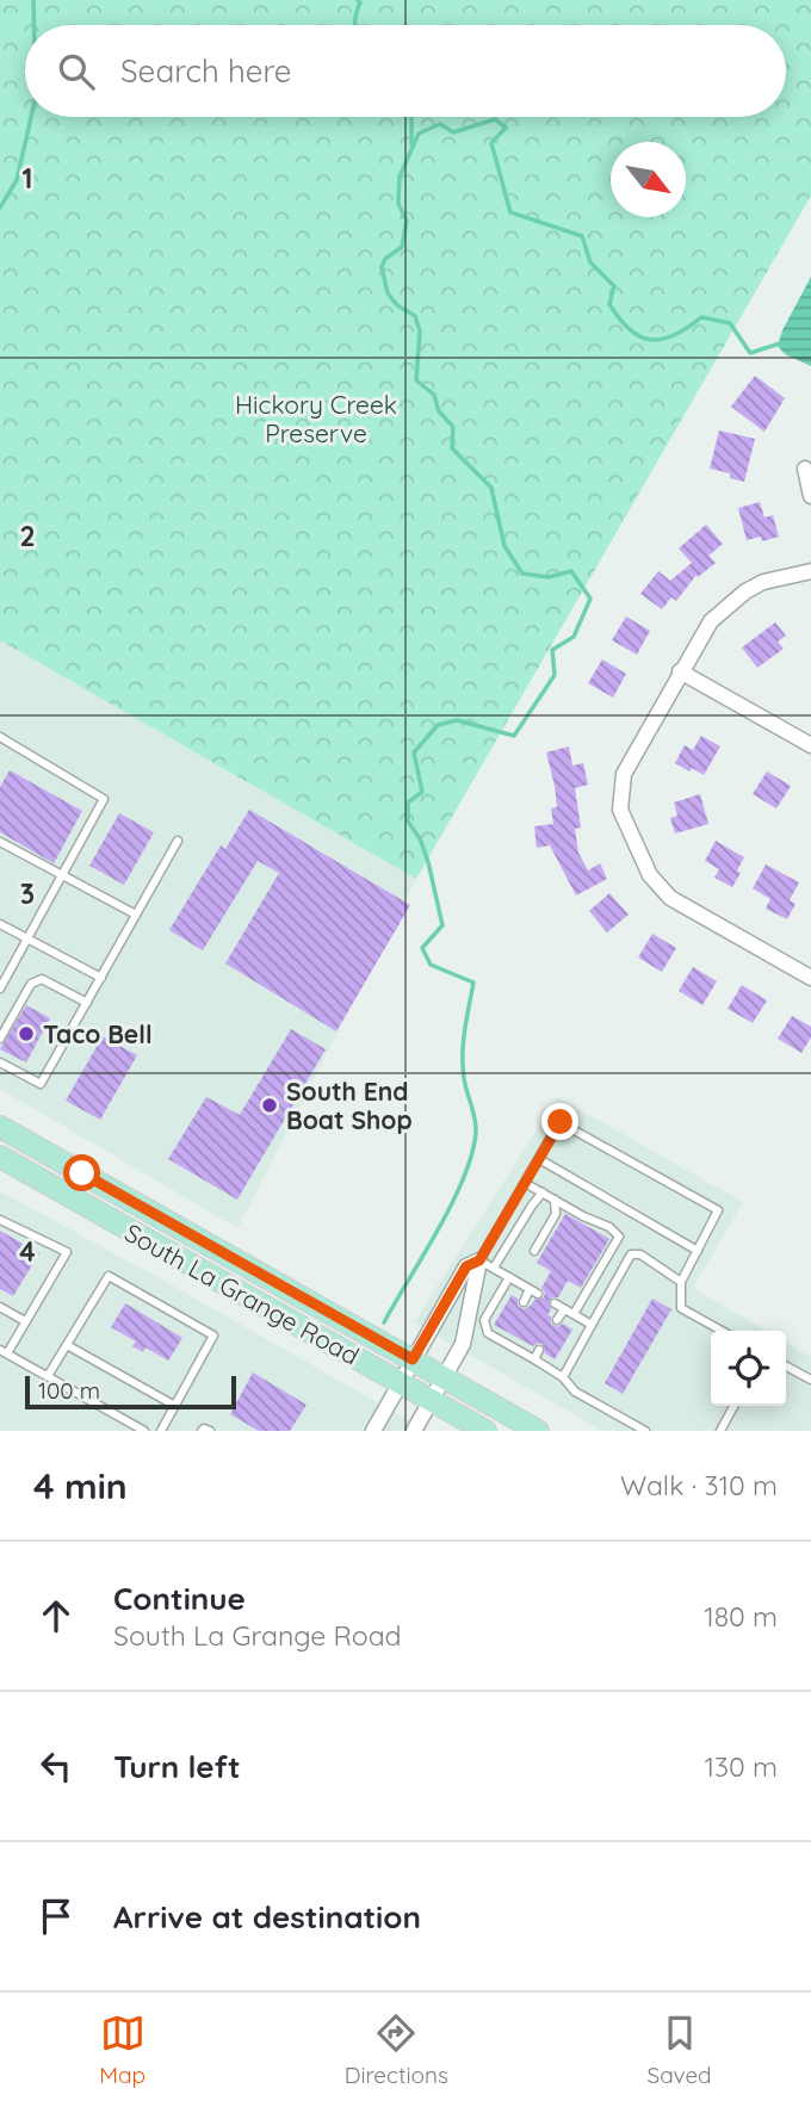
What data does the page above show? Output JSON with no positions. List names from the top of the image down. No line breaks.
{"streets":{"main road":["South La Grange Road"]},"parks":["Hickory Creek Preserve"],"places":["Taco Bell","South End Boat Shop"],"scale_bar":"100 m","north":"bottom right","page":{"search":"Search here","scale":"100 m","heading":["4 min","Walk · 310 m"],"list":[["Continue","South La Grange Road","180 m"],["Turn left","130 m"],"Arrive at destination"],"nav":["Map","Directions","Saved"]},"grid":{"rows":["1","2","3","4"]}}
